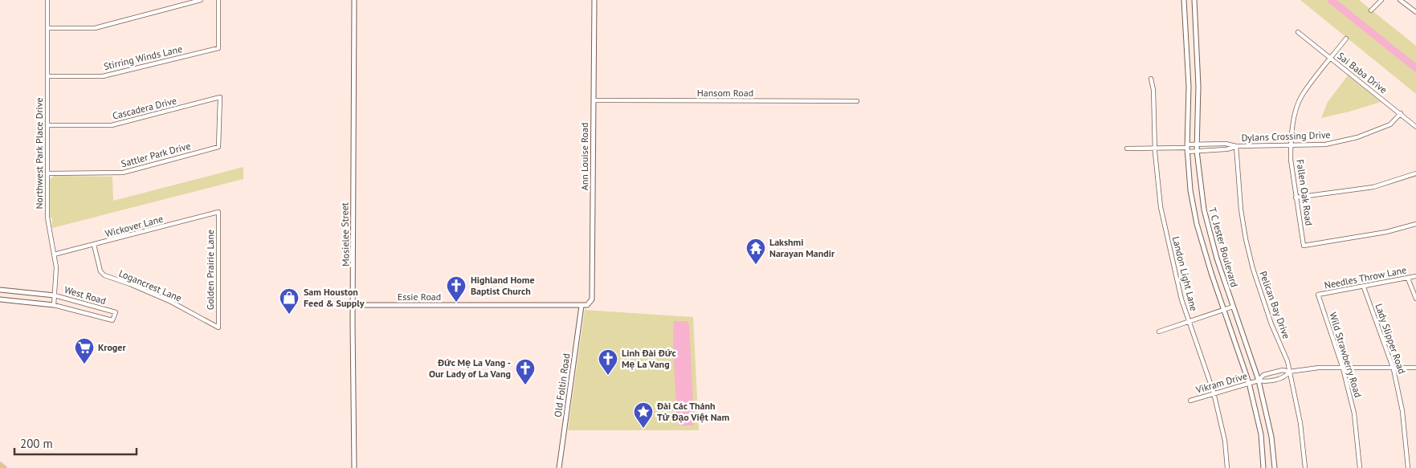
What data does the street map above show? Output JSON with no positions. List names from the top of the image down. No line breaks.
{"streets":{"street":["Stirring Winds Lane","Sai Baba Drive","Hansom Road","Cascadera Drive","Dylans Crossing Drive","Northwest Park Place Drive","Sattler Park Drive","Ann Louise Road","Fallen Oak Road","Wickover Lane","Mosielee Street","T C Jester Boulevard","Golden Prairie Lane","Landon Light Lane","Needles Throw Lane","Logancrest Lane","West Road","Essie Road","Pelican Bay Drive","Lady Slipper Road","Wild Strawberry Road","Vikram Drive","Old Foltin Road"]},"crossings":[["Stirring Winds Lane","Northwest Park Place Drive"],["Sai Baba Drive","Dylans Crossing Drive"],["Sai Baba Drive","Fallen Oak Road"],["Hansom Road","Ann Louise Road"],["Cascadera Drive","Northwest Park Place Drive"],["Cascadera Drive","Sattler Park Drive"],["Dylans Crossing Drive","Fallen Oak Road"],["Dylans Crossing Drive","T C Jester Boulevard"],["Dylans Crossing Drive","Pelican Bay Drive"],["Northwest Park Place Drive","Sattler Park Drive"],["Northwest Park Place Drive","Wickover Lane"],["Northwest Park Place Drive","West Road"],["Ann Louise Road","Essie Road"],["Ann Louise Road","Old Foltin Road"],["Wickover Lane","Golden Prairie Lane"],["Wickover Lane","Logancrest Lane"],["Mosielee Street","Essie Road"],["T C Jester Boulevard","Vikram Drive"],["Golden Prairie Lane","Logancrest Lane"],["Landon Light Lane","Vikram Drive"],["Needles Throw Lane","Lady Slipper Road"],["Needles Throw Lane","Wild Strawberry Road"],["Essie Road","Old Foltin Road"],["Pelican Bay Drive","Vikram Drive"],["Lady Slipper Road","Vikram Drive"],["Wild Strawberry Road","Vikram Drive"]],"places":{"temple":["Lakshmi Narayan Mandir"],"church":["Highland Home Baptist Church","Linh Đài Đức Mẹ La Vang","Đức Mẹ La Vang - Our Lady of La Vang"],"shop":["Sam Houston Feed & Supply"],"supermarket":["Kroger"],"place":["Đài Các Thánh Tử Đạo Việt Nam"]},"scale_bar":"200 m"}
